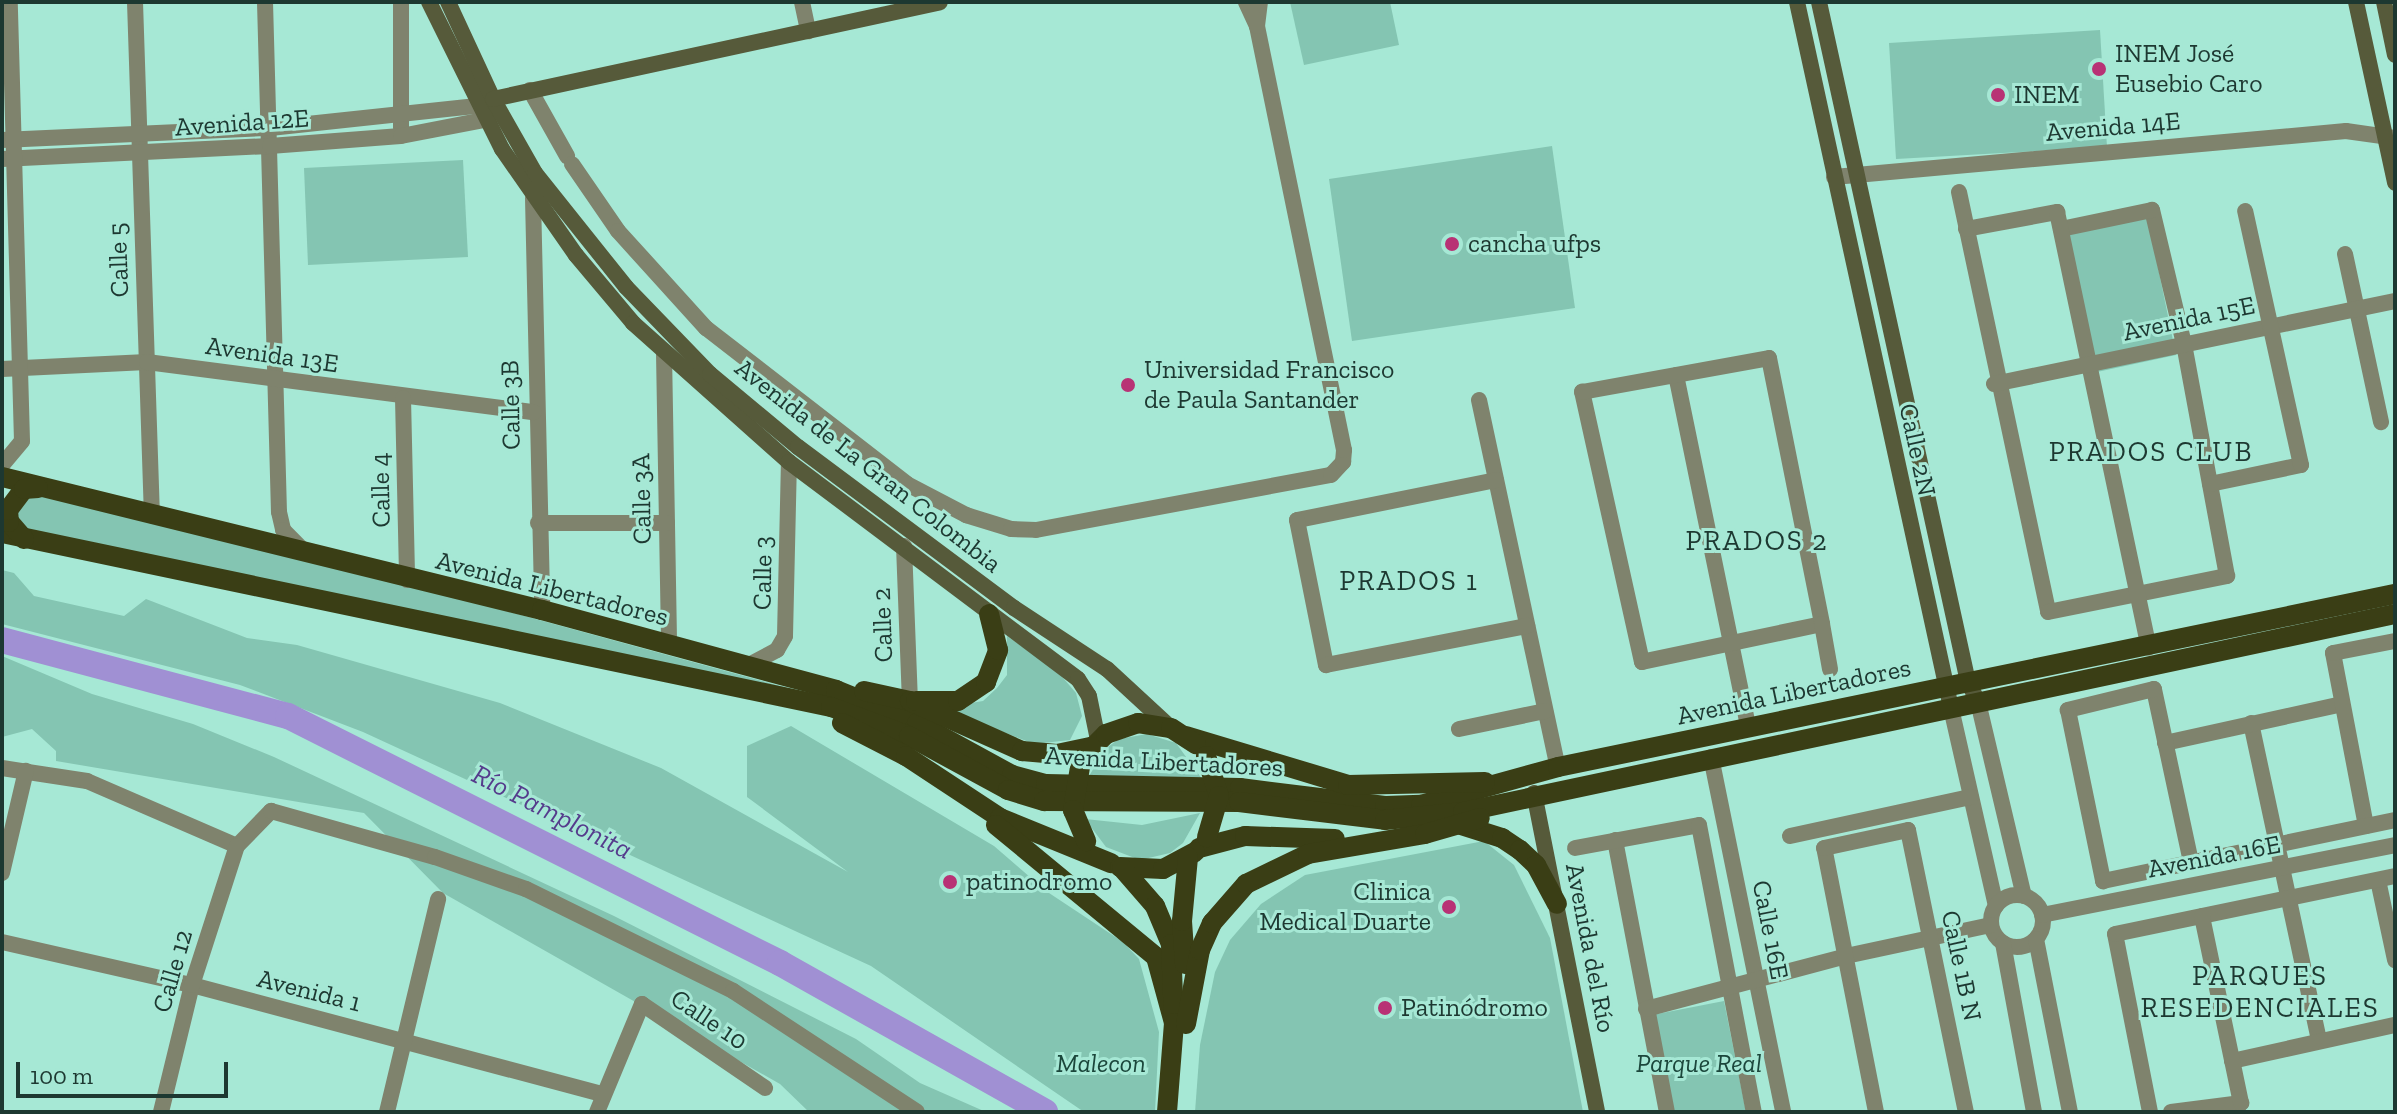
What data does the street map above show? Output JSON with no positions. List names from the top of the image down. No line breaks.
{"streets":{"main road":["Avenida Libertadores"],"street":["Avenida 12E","Avenida 14E","Calle 5","Avenida 15E","Avenida 13E","Calle 3B","Calle 2N","Avenida de La Gran Colombia","Calle 4","Calle 3A","Calle 3","Calle 2","Avenida 16E","Calle 16E","Avenida del Río","Calle 1B N","Calle 12","Avenida 1","Calle 10"]},"crossings":[["Avenida 12E","Calle 5"],["Avenida 12E","Avenida de La Gran Colombia"],["Avenida 14E","Calle 2N"],["Calle 5","Avenida 13E"],["Calle 5","Avenida Libertadores"],["Avenida 13E","Calle 3B"],["Avenida 13E","Calle 4"],["Calle 3B","Avenida de La Gran Colombia"],["Calle 3B","Avenida Libertadores"],["Calle 2N","Avenida Libertadores"],["Calle 2N","Avenida 16E"],["Avenida de La Gran Colombia","Calle 3A"],["Avenida de La Gran Colombia","Calle 3"],["Avenida de La Gran Colombia","Calle 2"],["Calle 4","Avenida Libertadores"],["Calle 3A","Avenida Libertadores"],["Calle 3","Avenida Libertadores"],["Avenida Libertadores","Calle 16E"],["Avenida Libertadores","Avenida del Río"],["Calle 12","Avenida 1"],["Avenida 1","Calle 10"]],"districts":["PRADOS CLUB","PRADOS 2","PRADOS 1","PARQUES RESEDENCIALES"],"water":["Río Pamplonita"],"parks":["Malecon","Parque Real"],"places":["INEM José Eusebio Caro","INEM","cancha ufps","Universidad Francisco de Paula Santander","patinodromo","Clinica Medical Duarte","Patinódromo"],"scale_bar":"100 m"}
